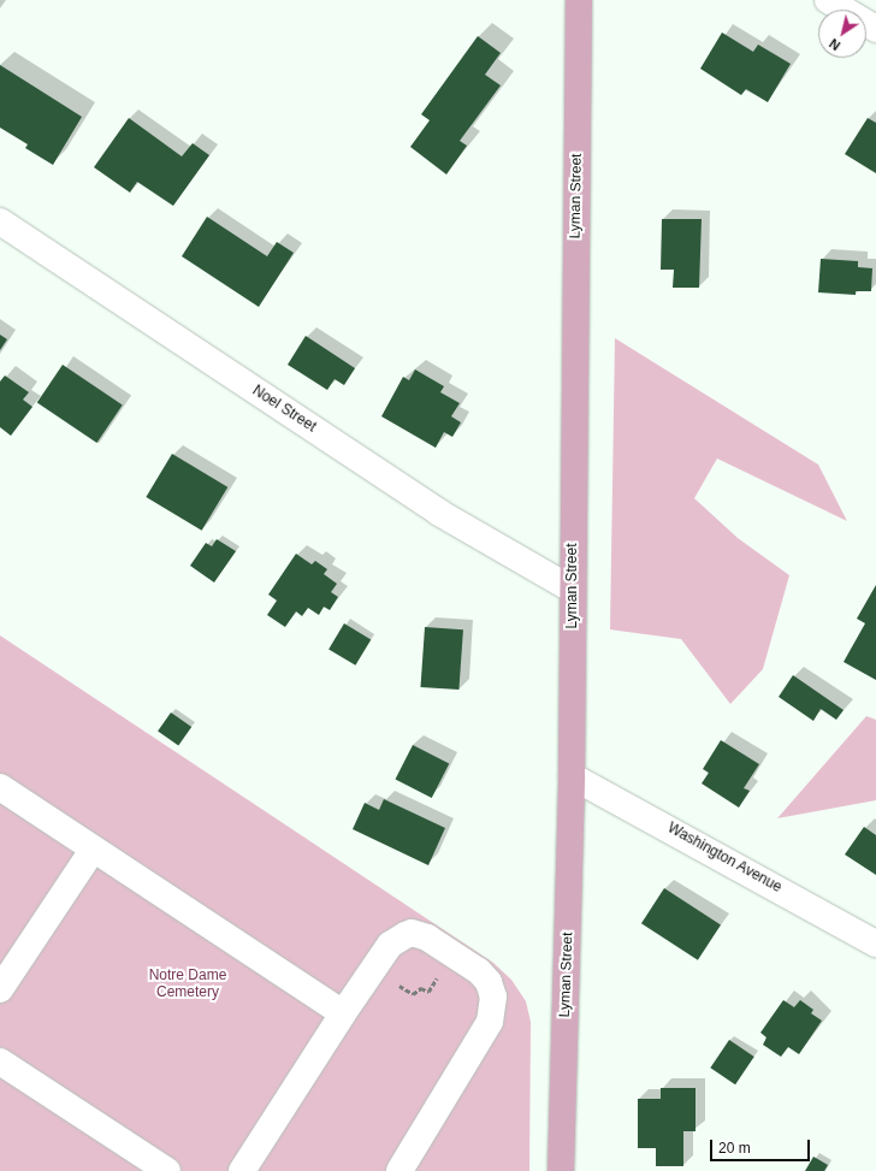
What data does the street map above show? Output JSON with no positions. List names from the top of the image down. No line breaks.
{"streets":{"main road":["Lyman Street"],"street":["Noel Street","Washington Avenue"]},"crossings":[["Lyman Street","Noel Street"],["Lyman Street","Washington Avenue"]],"parks":["Notre Dame Cemetery"],"scale_bar":"20 m","north":"bottom left"}
